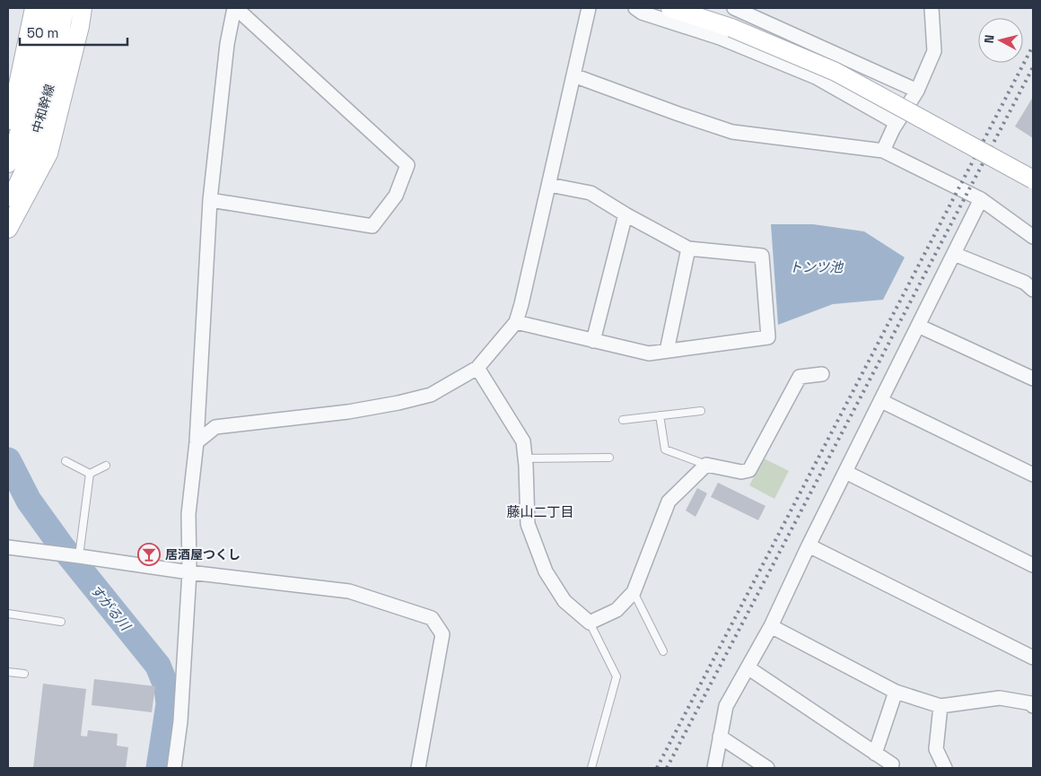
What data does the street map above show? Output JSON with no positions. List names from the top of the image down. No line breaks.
{"streets":{"main road":["中和幹線"]},"districts":["藤山二丁目"],"water":["トンツ池","すがる川"],"places":{"bar":["居酒屋つくし"]},"scale_bar":"50 m","north":"left"}
